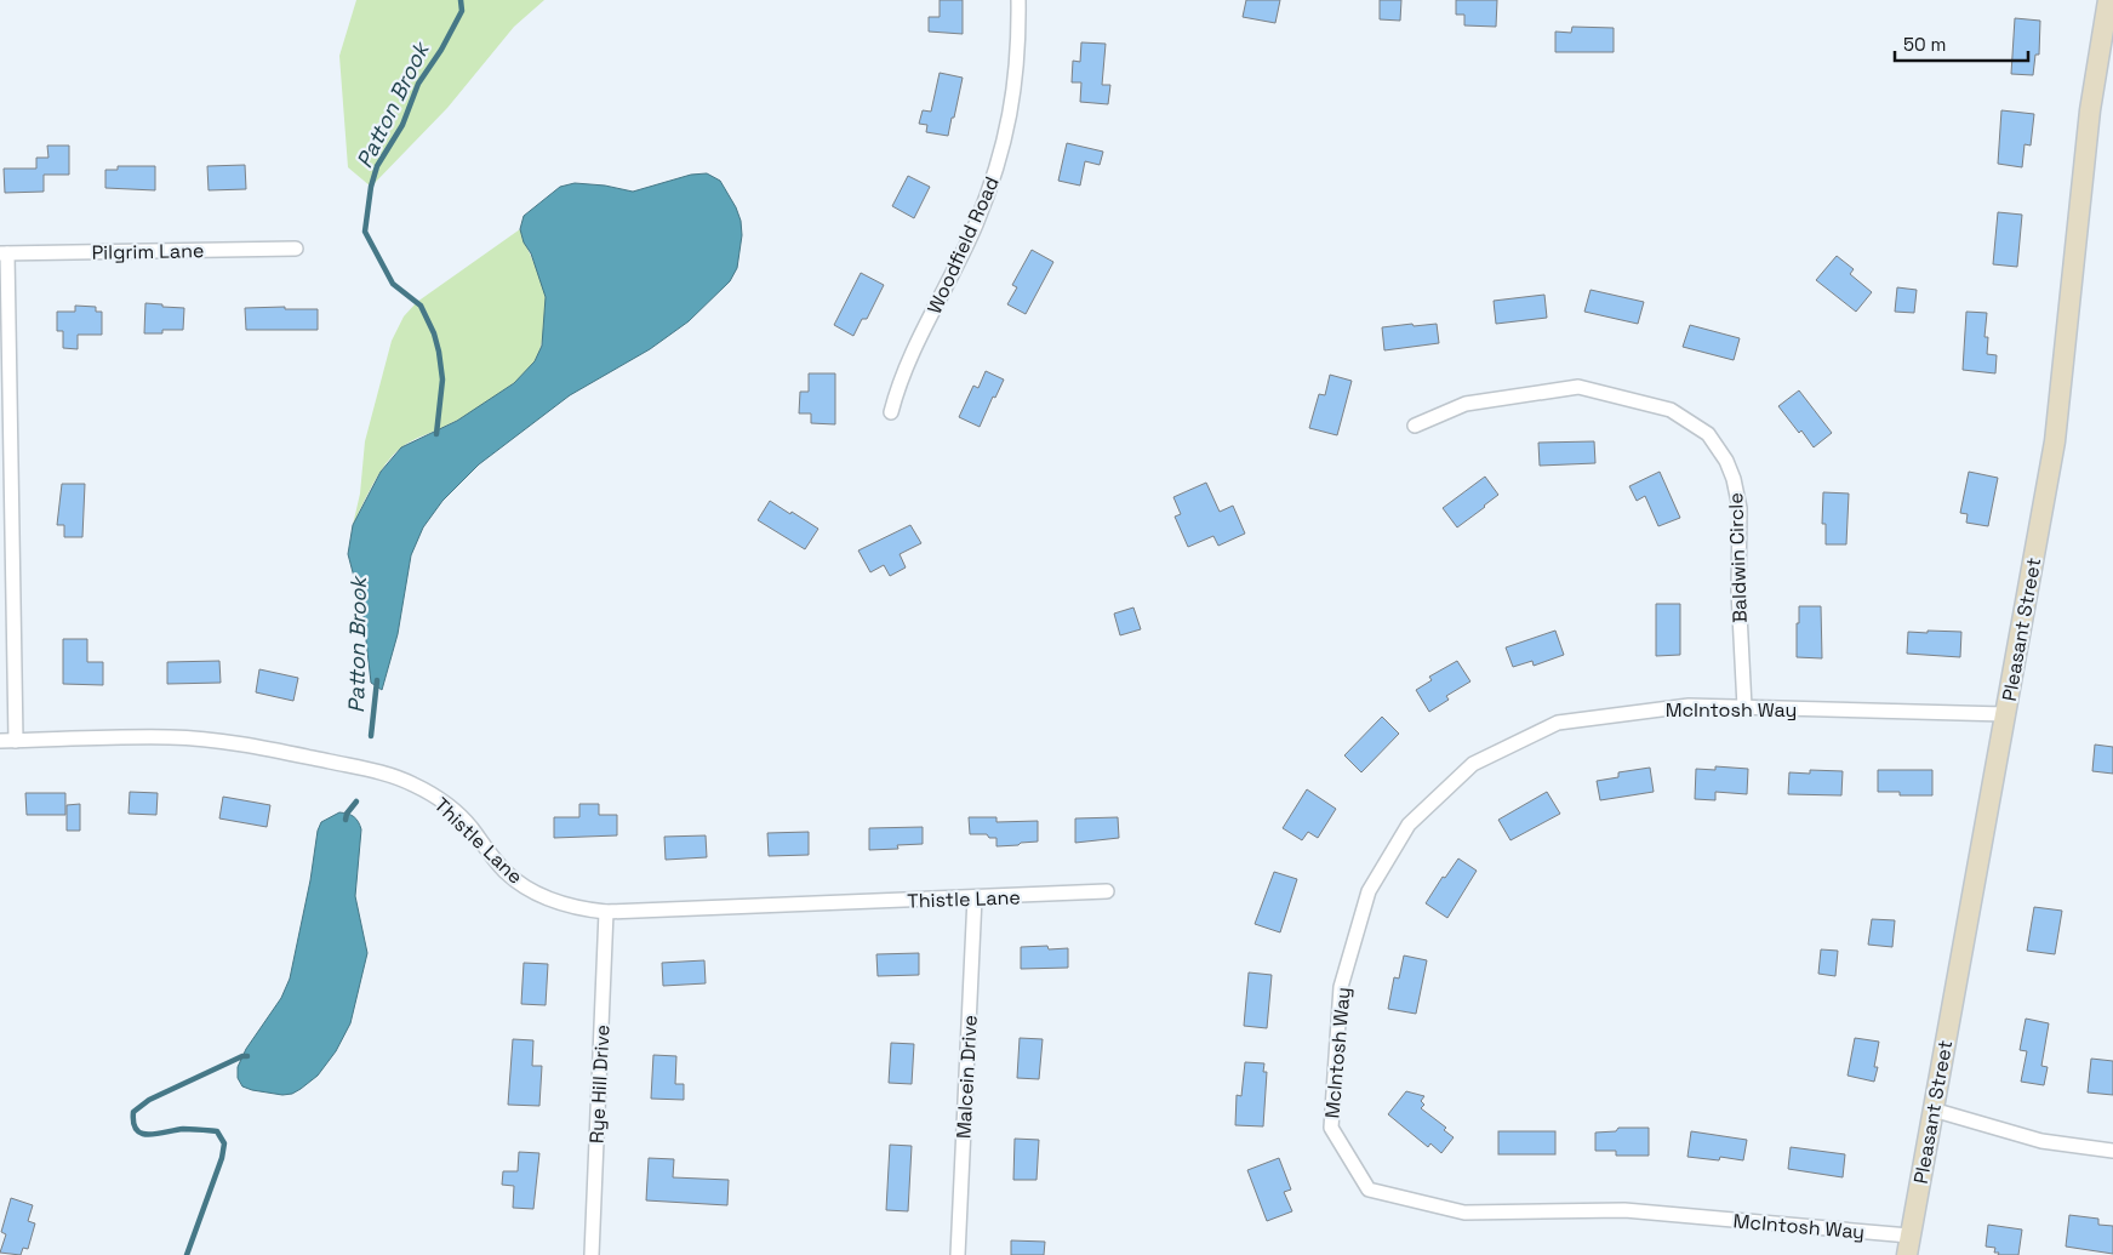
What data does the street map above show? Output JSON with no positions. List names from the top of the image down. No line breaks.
{"streets":{"street":["Woodfield Road","Pilgrim Lane","Baldwin Circle","Pleasant Street","McIntosh Way","Thistle Lane","Malcein Drive","Rye Hill Drive"]},"crossings":[["Baldwin Circle","McIntosh Way"],["Pleasant Street","McIntosh Way"],["Thistle Lane","Malcein Drive"],["Thistle Lane","Rye Hill Drive"]],"water":["Patton Brook"],"scale_bar":"50 m"}
